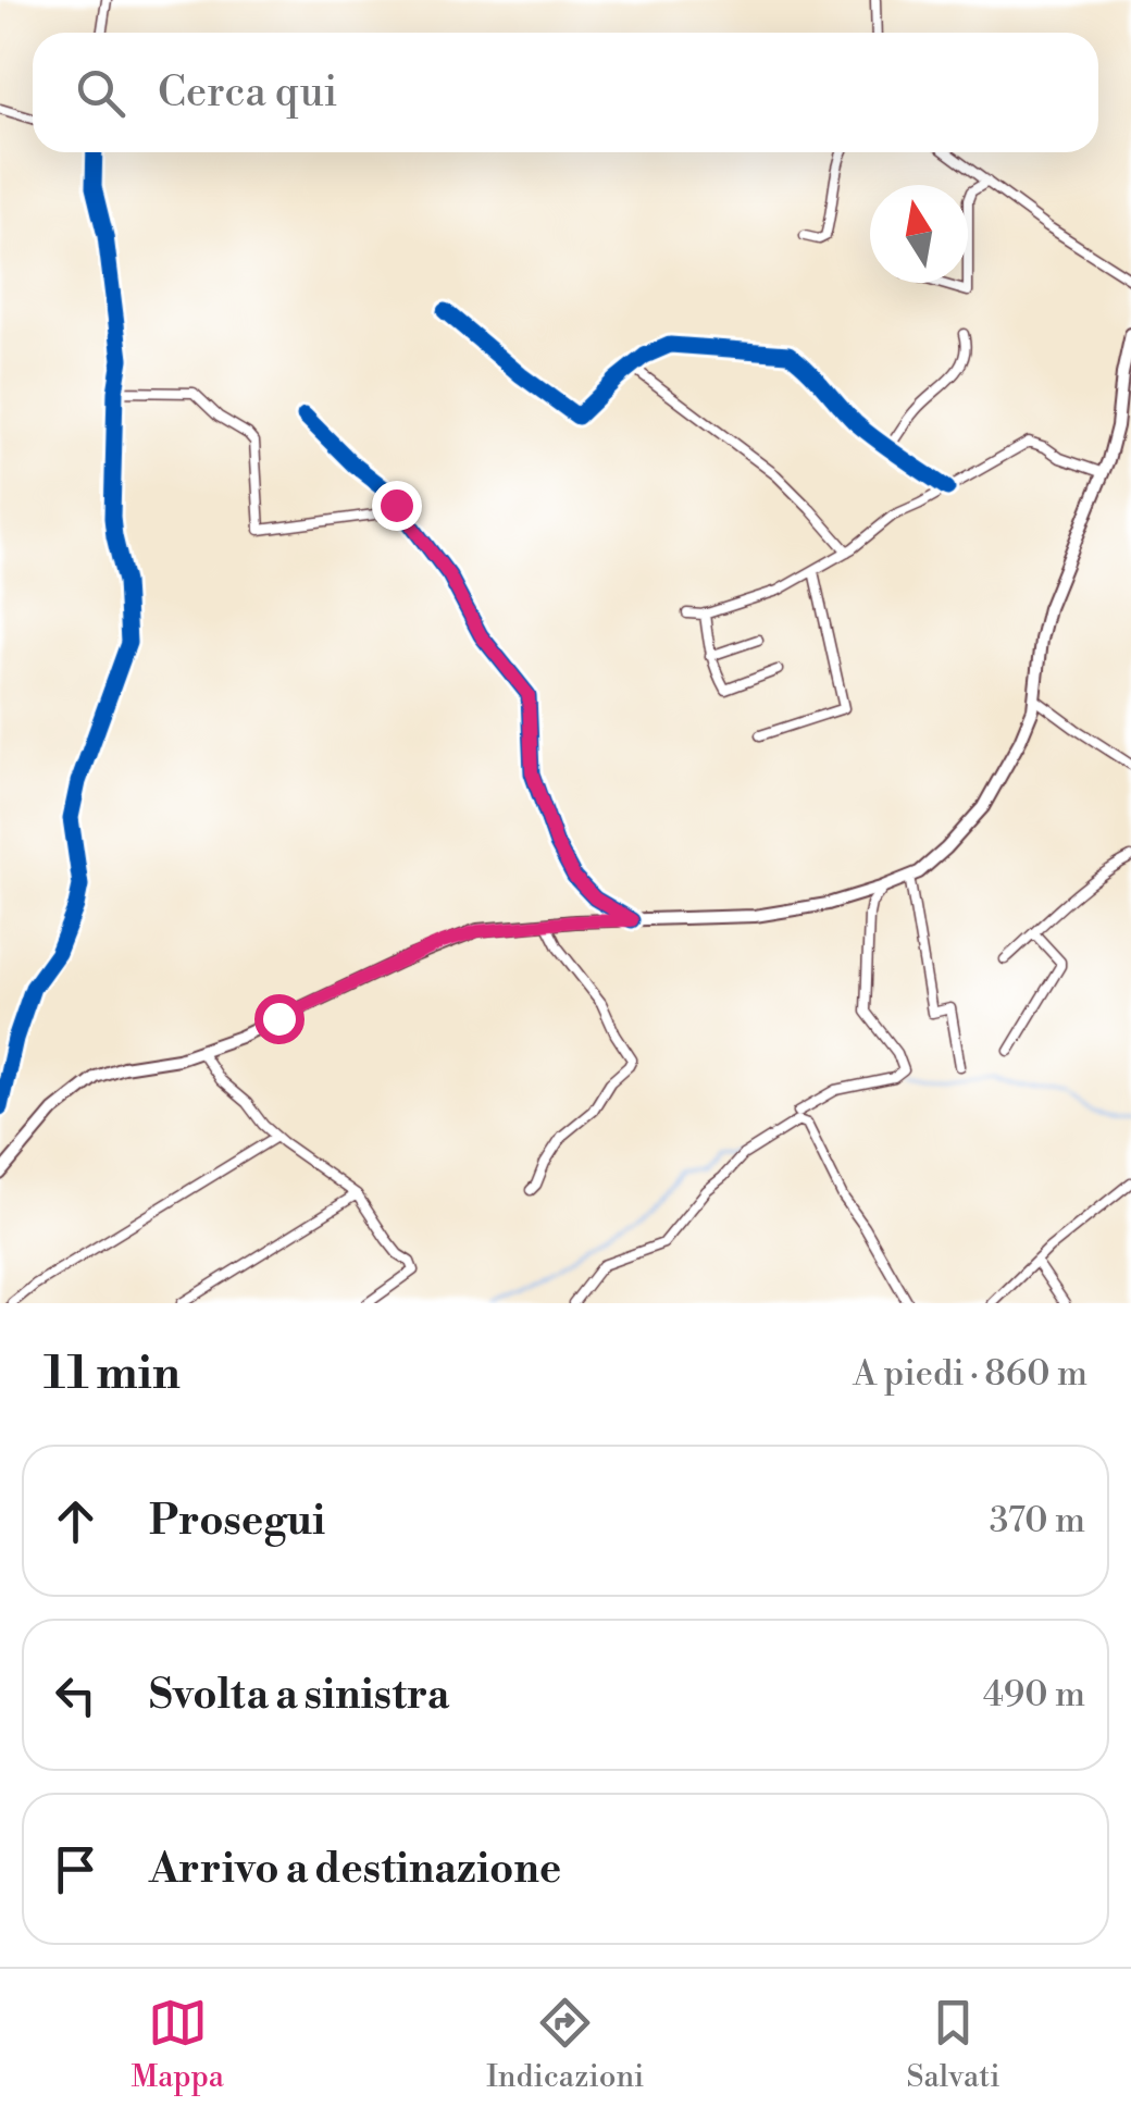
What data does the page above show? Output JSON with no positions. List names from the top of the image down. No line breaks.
{"north":"top","page":{"search":"Cerca qui","heading":["11 min","A piedi · 860 m"],"list":[["Prosegui","370 m"],["Svolta a sinistra","490 m"],"Arrivo a destinazione"],"nav":["Mappa","Indicazioni","Salvati"]}}
